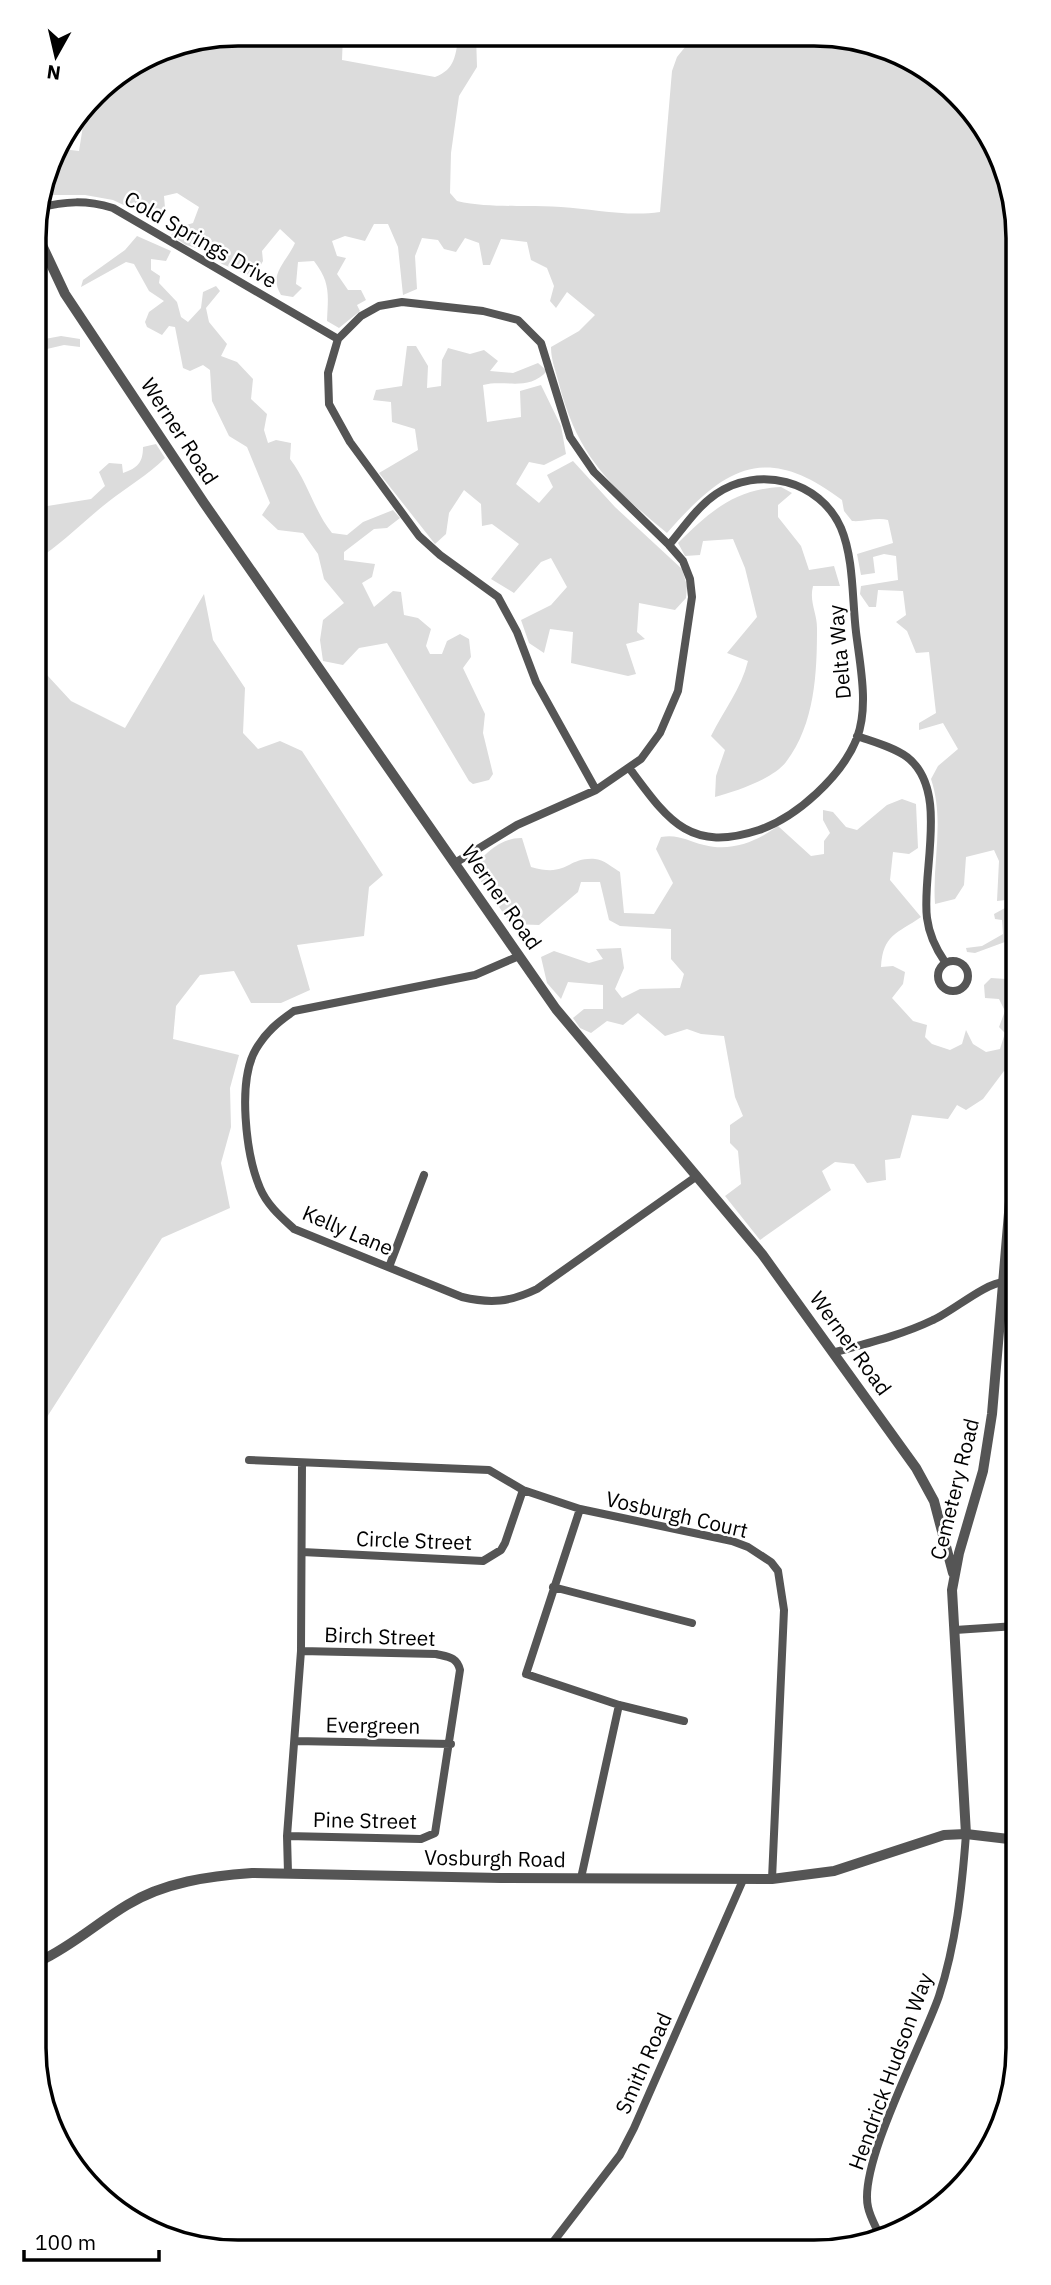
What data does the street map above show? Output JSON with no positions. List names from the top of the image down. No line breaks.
{"streets":{"street":["Cold Springs Drive","Werner Road","Delta Way","Kelly Lane","Cemetery Road","Vosburgh Court","Circle Street","Birch Street","Evergreen","Pine Street","Vosburgh Road","Smith Road","Hendrick Hudson Way"]},"crossings":[["Werner Road","Kelly Lane"],["Werner Road","Cemetery Road"],["Cemetery Road","Vosburgh Road"],["Cemetery Road","Hendrick Hudson Way"],["Vosburgh Court","Circle Street"],["Vosburgh Court","Vosburgh Road"],["Birch Street","Evergreen"],["Birch Street","Pine Street"],["Evergreen","Pine Street"],["Vosburgh Road","Smith Road"],["Vosburgh Road","Hendrick Hudson Way"]],"scale_bar":"100 m","north":"bottom"}
